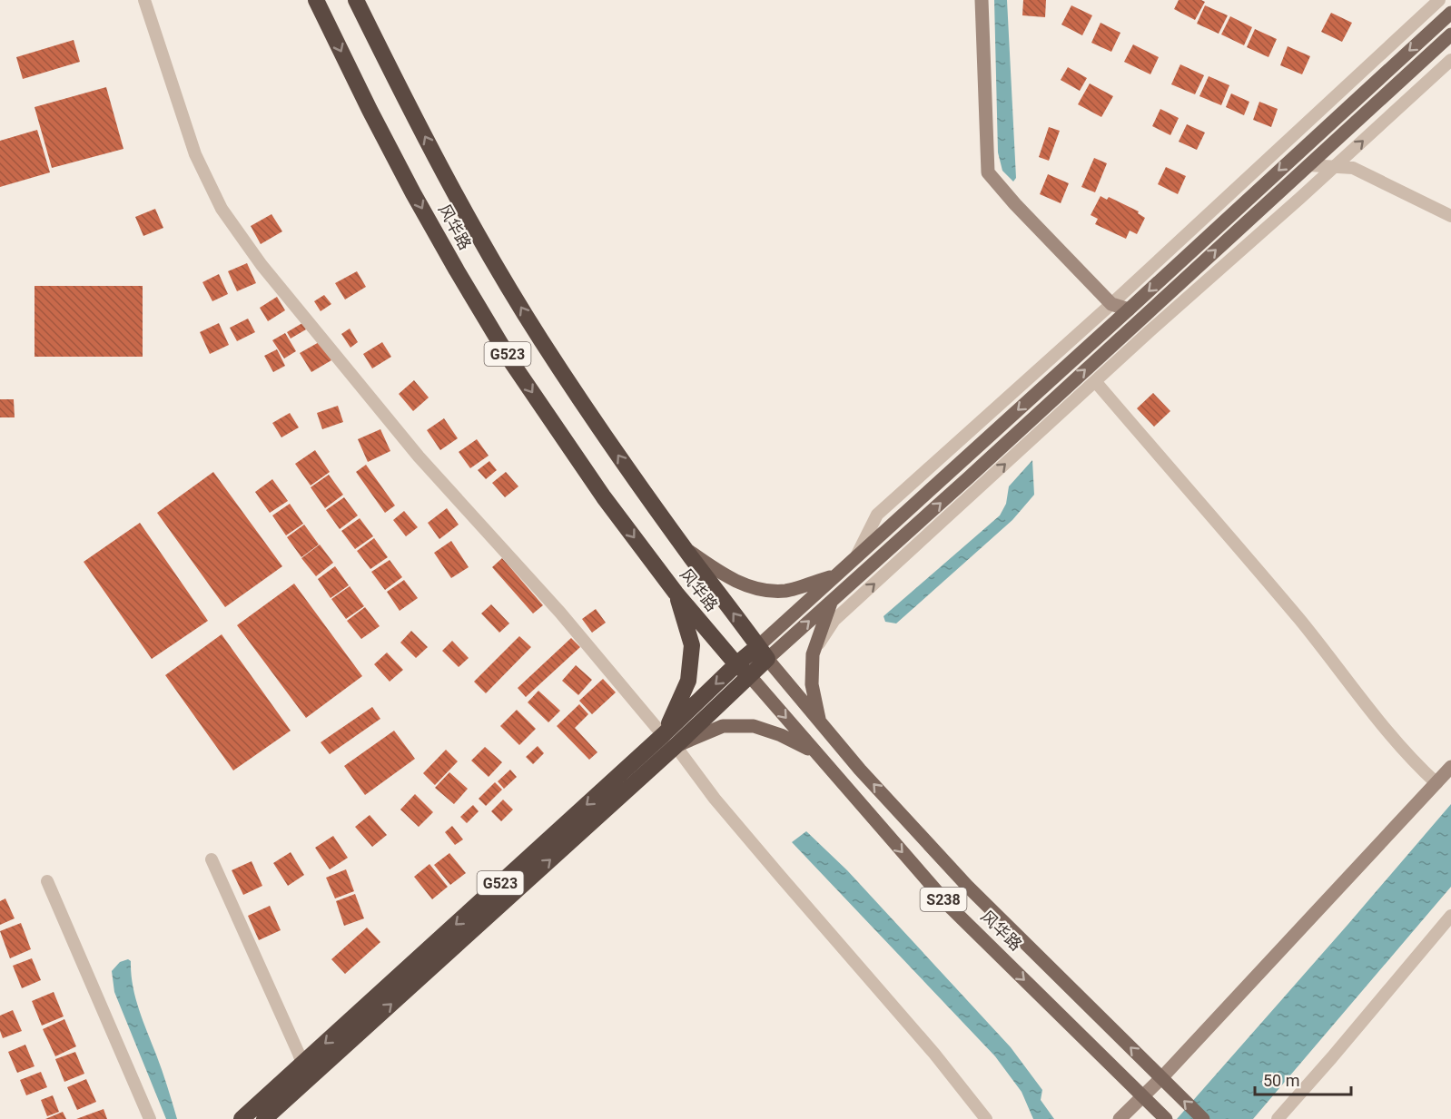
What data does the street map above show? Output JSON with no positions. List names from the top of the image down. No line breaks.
{"streets":{"highway":["风华路","G523"],"main road":["S238"]},"crossings":[["风华路","G523"]],"scale_bar":"50 m"}
